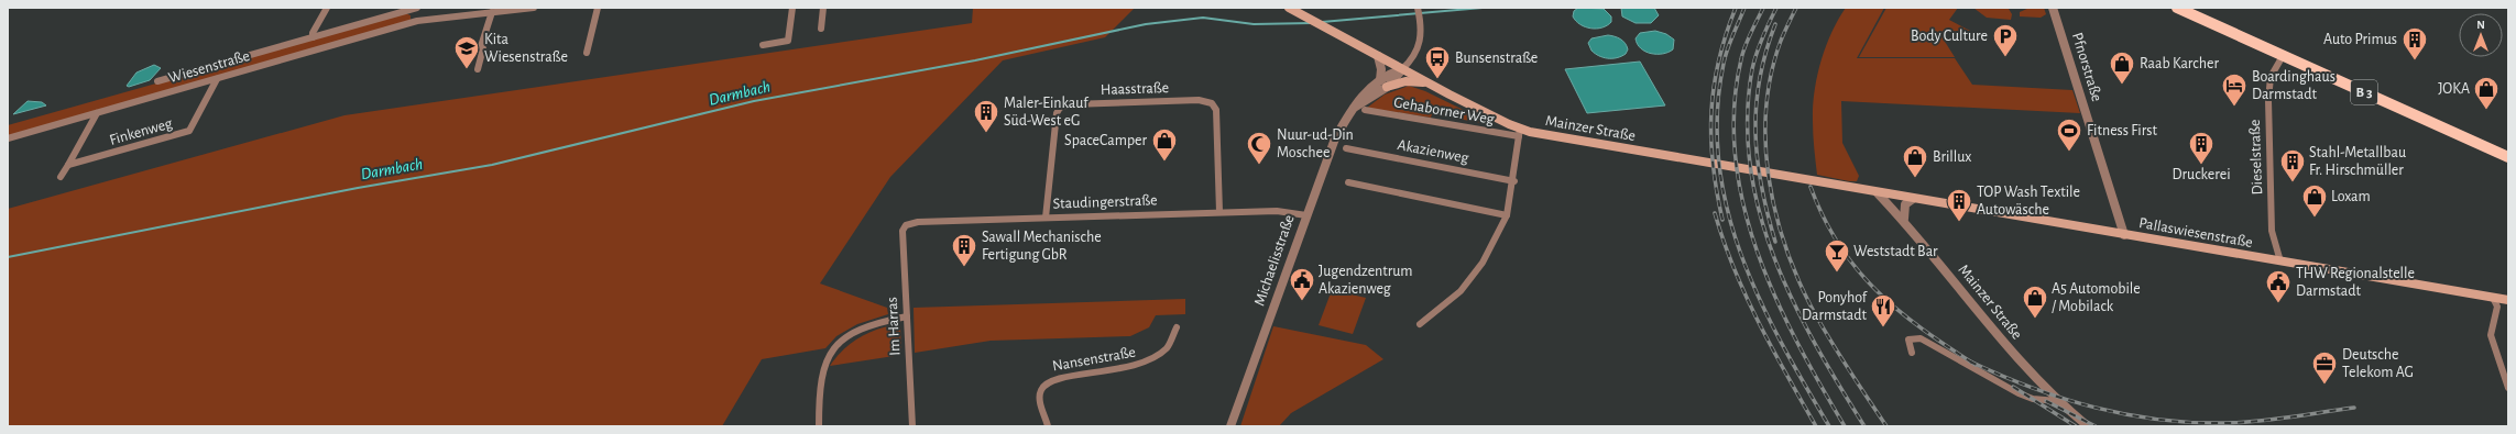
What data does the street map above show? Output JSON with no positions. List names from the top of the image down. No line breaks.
{"streets":{"main road":["B 3","Mainzer Straße","Pallaswiesenstraße"],"street":["Wiesenstraße","Pfnorstraße","Haasstraße","Gehaborner Weg","Finkenweg","Akazienweg","Dieselstraße","Staudingerstraße","Michaelisstraße","Im Harras","Nansenstraße"]},"crossings":[["Wiesenstraße","Finkenweg"],["Pfnorstraße","Pallaswiesenstraße"],["Haasstraße","Staudingerstraße"],["B 3","Dieselstraße"],["Gehaborner Weg","Mainzer Straße"],["Mainzer Straße","Pallaswiesenstraße"],["Mainzer Straße","Michaelisstraße"],["Dieselstraße","Pallaswiesenstraße"],["Staudingerstraße","Michaelisstraße"],["Staudingerstraße","Im Harras"]],"water":["Darmbach"],"places":{"parking":["Body Culture"],"building":["Auto Primus","Maler-Einkauf Süd-West eG","Druckerei","Stahl-Metallbau Fr. Hirschmüller","TOP Wash Textile Autowäsche","Sawall Mechanische Fertigung GbR"],"school or university":["Kita Wiesenstraße"],"bus stop":["Bunsenstraße"],"shop":["Raab Karcher","JOKA","SpaceCamper","Brillux","Loxam","A5 Automobile / Mobilack"],"hotel":["Boardinghaus Darmstadt"],"sports":["Fitness First"],"mosque":["Nuur-ud-Din Moschee"],"bar":["Weststadt Bar"],"public building":["Jugendzentrum Akazienweg","THW Regionalstelle Darmstadt"],"restaurant":["Ponyhof Darmstadt"],"office":["Deutsche Telekom AG"]},"north":"top"}
